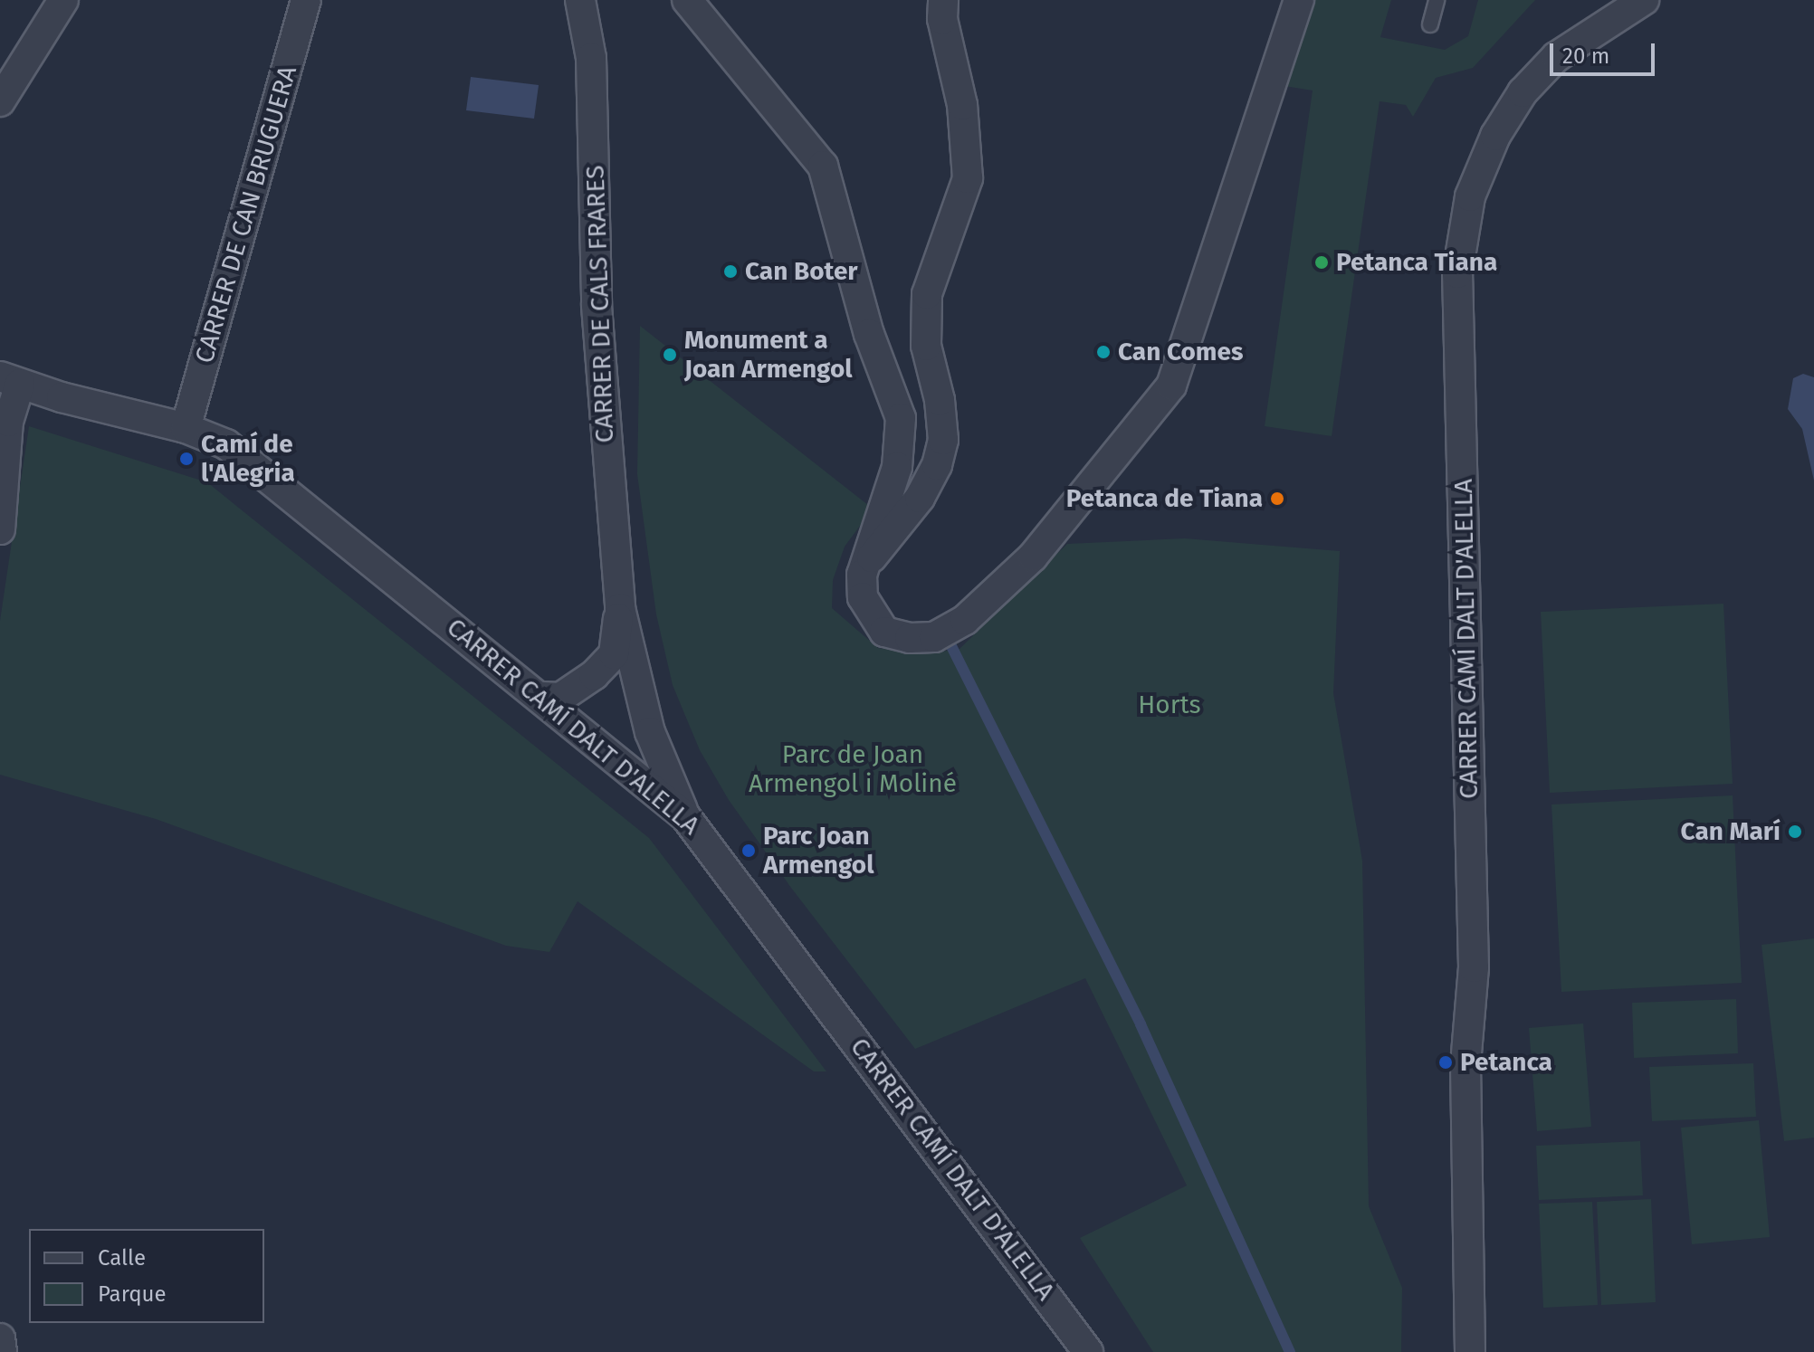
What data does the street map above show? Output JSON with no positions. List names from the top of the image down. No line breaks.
{"streets":{"street":["CARRER DE CAN BRUGUERA","CARRER DE CALS FRARES","CARRER CAMÍ DALT D'ALELLA"]},"crossings":[["CARRER DE CAN BRUGUERA","CARRER CAMÍ DALT D'ALELLA"],["CARRER DE CALS FRARES","CARRER CAMÍ DALT D'ALELLA"]],"parks":["Horts","Parc de Joan Armengol i Moliné"],"places":["Petanca Tiana","Can Boter","Can Comes","Monument a Joan Armengol","Camí de l'Alegria","Petanca de Tiana","Can Marí","Parc Joan Armengol","Petanca"],"legend":["Calle","Parque"],"scale_bar":"20 m"}
